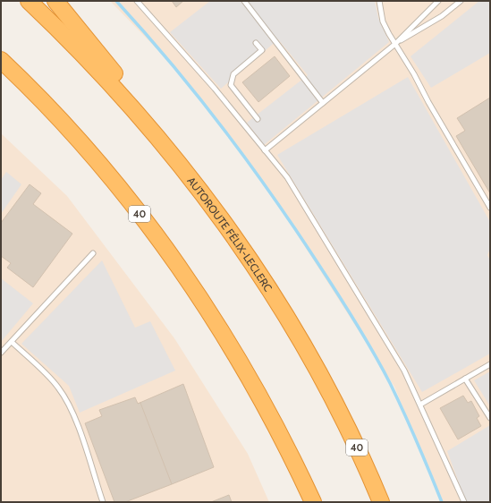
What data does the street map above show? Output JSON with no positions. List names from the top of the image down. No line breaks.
{"streets":{"highway":["40","AUTOROUTE FÉLIX-LECLERC"]}}
